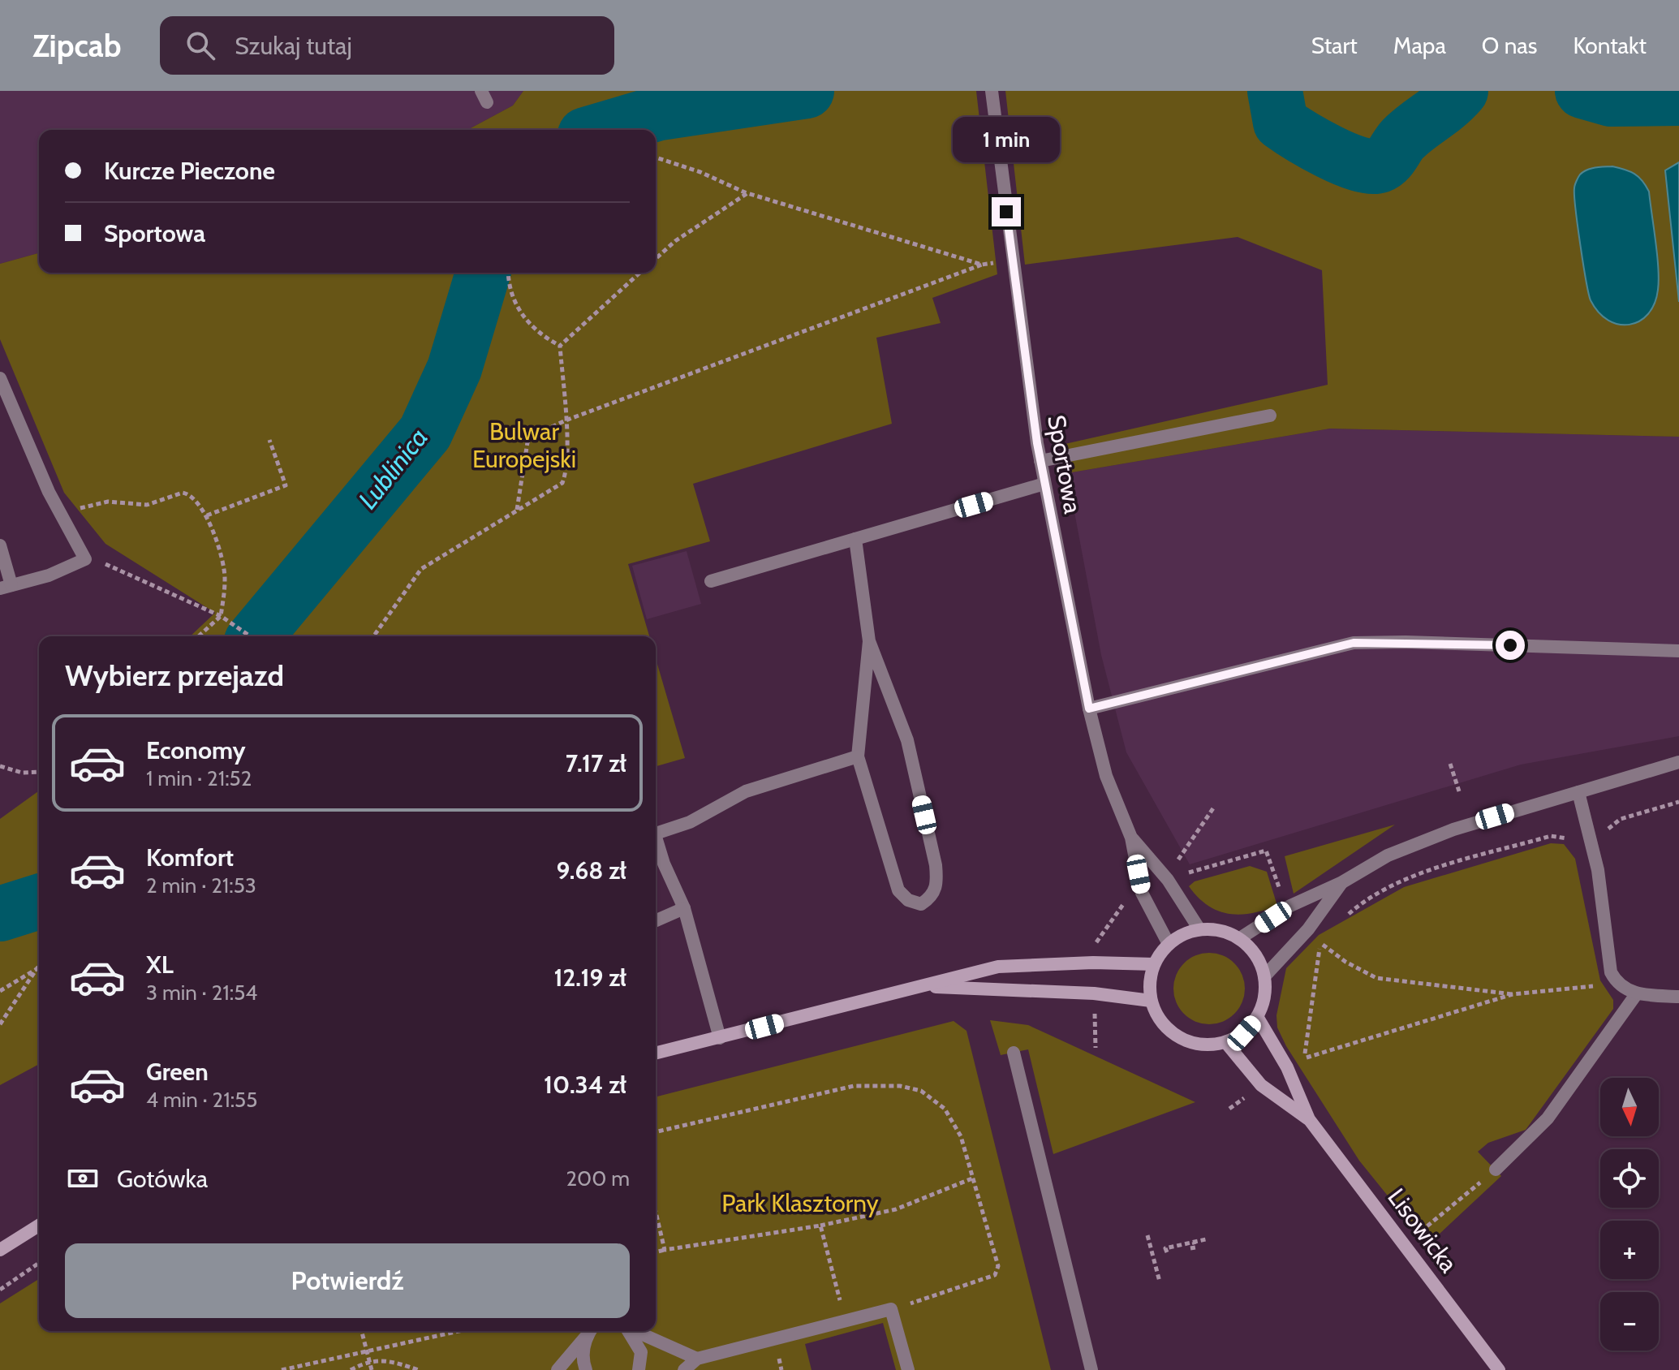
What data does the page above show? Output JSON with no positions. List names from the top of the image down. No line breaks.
{"streets":{"main road":["Lisowicka"],"street":["Sportowa"]},"crossings":[["Sportowa","Lisowicka"]],"water":["Lublinica"],"parks":["Bulwar Europejski","Park Klasztorny"],"north":"bottom","page":{"header":"Zipcab","search":"Szukaj tutaj","nav":["Start","Mapa","O nas","Kontakt"],"bubble":"1 min","banner":["Kurcze Pieczone","Sportowa"],"heading":"Wybierz przejazd","list":[{"name":"Economy","note":"1 min · 21:52","value":"7.17 zł"},{"name":"Komfort","note":"2 min · 21:53","value":"9.68 zł"},{"name":"XL","note":"3 min · 21:54","value":"12.19 zł"},{"name":"Green","note":"4 min · 21:55","value":"10.34 zł"}],"map_buttons":["+","−"],"pay":["Gotówka","200 m"],"buttons":"Potwierdź"}}
